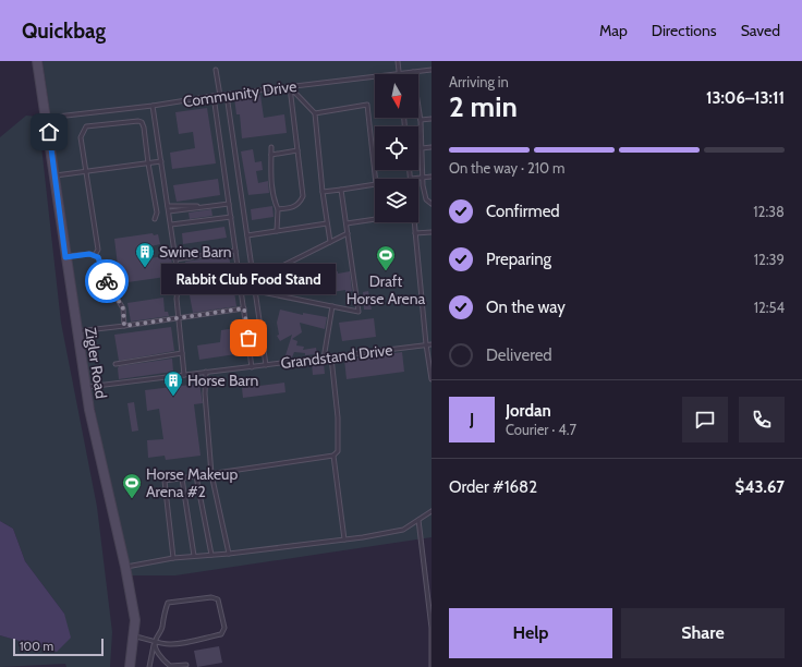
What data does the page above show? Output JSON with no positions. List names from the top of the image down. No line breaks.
{"streets":{"street":["Zigler Road"],"lane":["Community Drive","Grandstand Drive"]},"crossings":[["Community Drive","Zigler Road"],["Grandstand Drive","Zigler Road"]],"places":{"building":["Swine Barn","Horse Barn"],"sports":["Draft Horse Arena","Horse Makeup Arena #2"],"other":["Rabbit Club Food Stand"]},"scale_bar":"100 m","north":"bottom","page":{"header":"Quickbag","nav":["Map","Directions","Saved"],"heading":["2 min","Arriving in","13:06–13:11"],"panel":["Jordan","Courier · 4.7","Order #1682","$43.67"],"bar":"On the way · 210 m","list":[["Confirmed","12:38"],["Preparing","12:39"],["On the way","12:54"],"Delivered"],"bubble":"Rabbit Club Food Stand","round":"J","buttons":["Help","Share"],"scale":"100 m"}}
